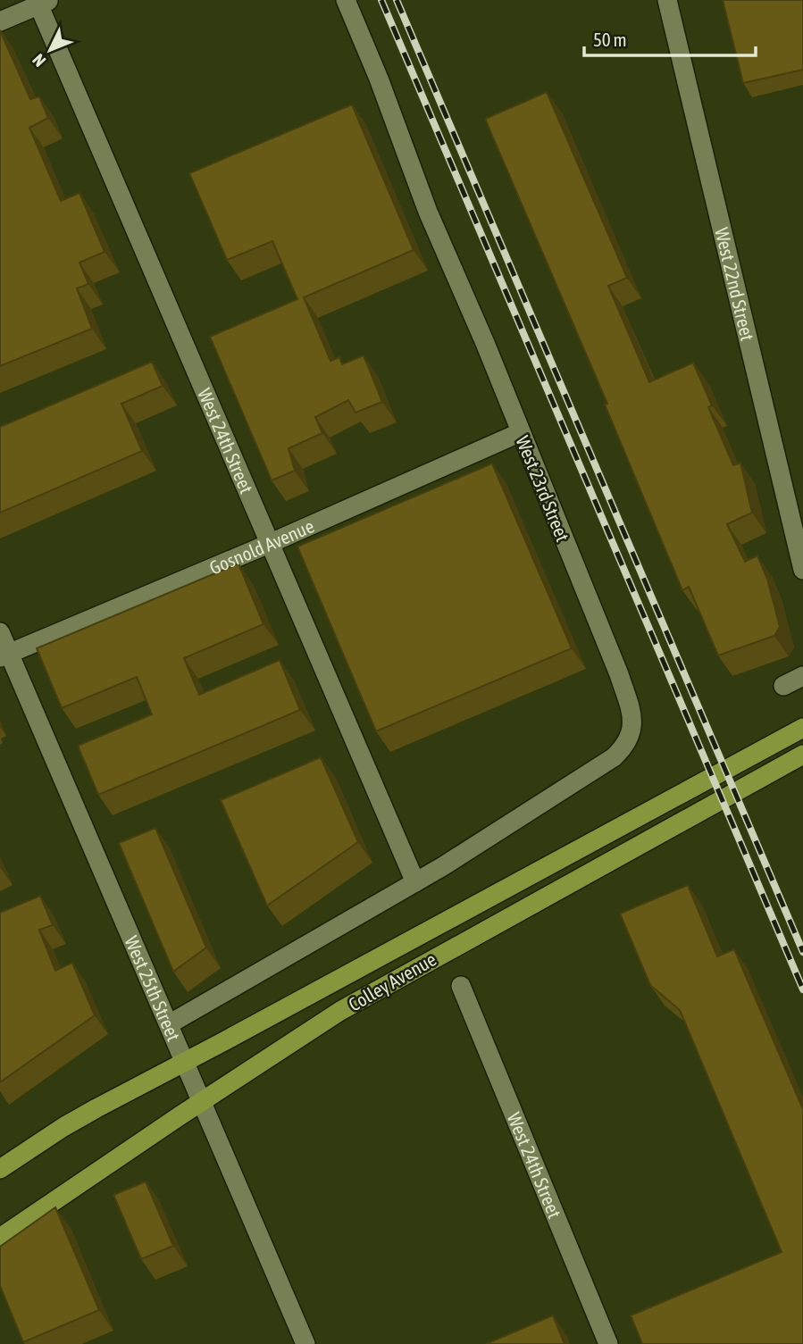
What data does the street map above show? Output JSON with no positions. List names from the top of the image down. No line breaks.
{"streets":{"main road":["Colley Avenue"],"street":["West 22nd Street","West 24th Street","West 23rd Street","Gosnold Avenue","West 25th Street"]},"crossings":[["West 24th Street","West 23rd Street"],["West 24th Street","Gosnold Avenue"],["West 23rd Street","Gosnold Avenue"],["West 23rd Street","West 25th Street"],["Gosnold Avenue","West 25th Street"],["Colley Avenue","West 25th Street"]],"scale_bar":"50 m","north":"bottom left"}
